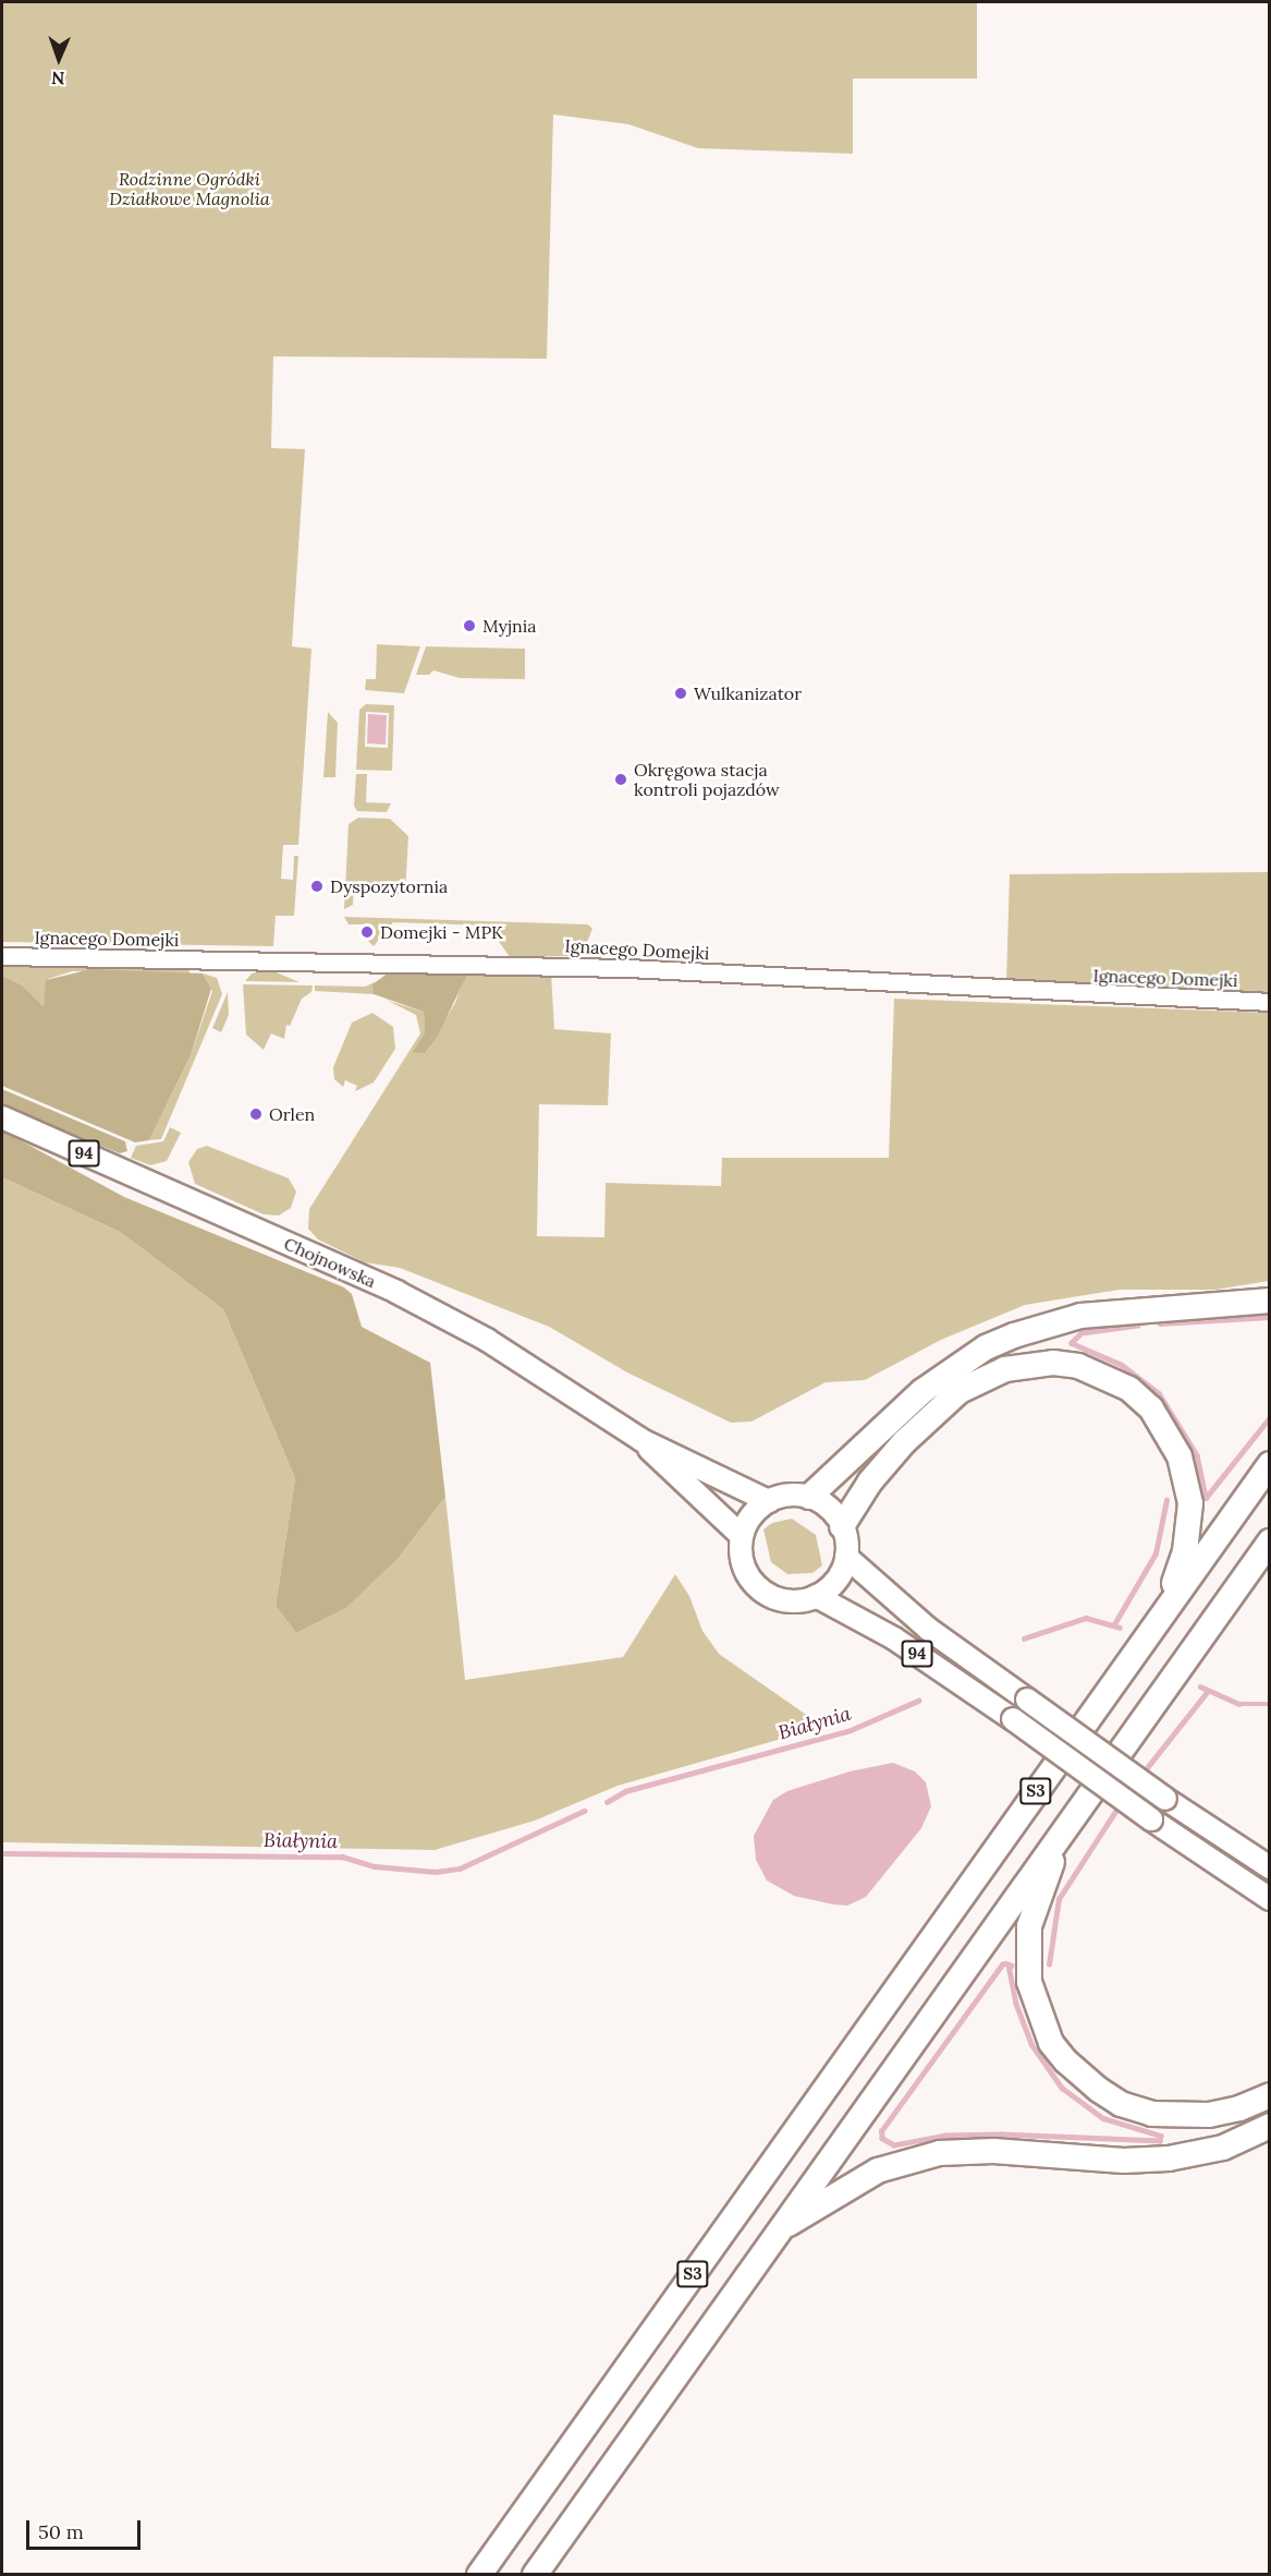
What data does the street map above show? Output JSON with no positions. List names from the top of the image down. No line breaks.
{"streets":{"highway":["S3"],"main road":["94","Chojnowska"],"street":["Ignacego Domejki"]},"crossings":[["94","Chojnowska"]],"water":["Białynia"],"parks":["Rodzinne Ogródki Działkowe Magnolia"],"places":["Myjnia","Wulkanizator","Okręgowa stacja kontroli pojazdów","Dyspozytornia","Domejki - MPK","Orlen"],"scale_bar":"50 m","north":"bottom"}
